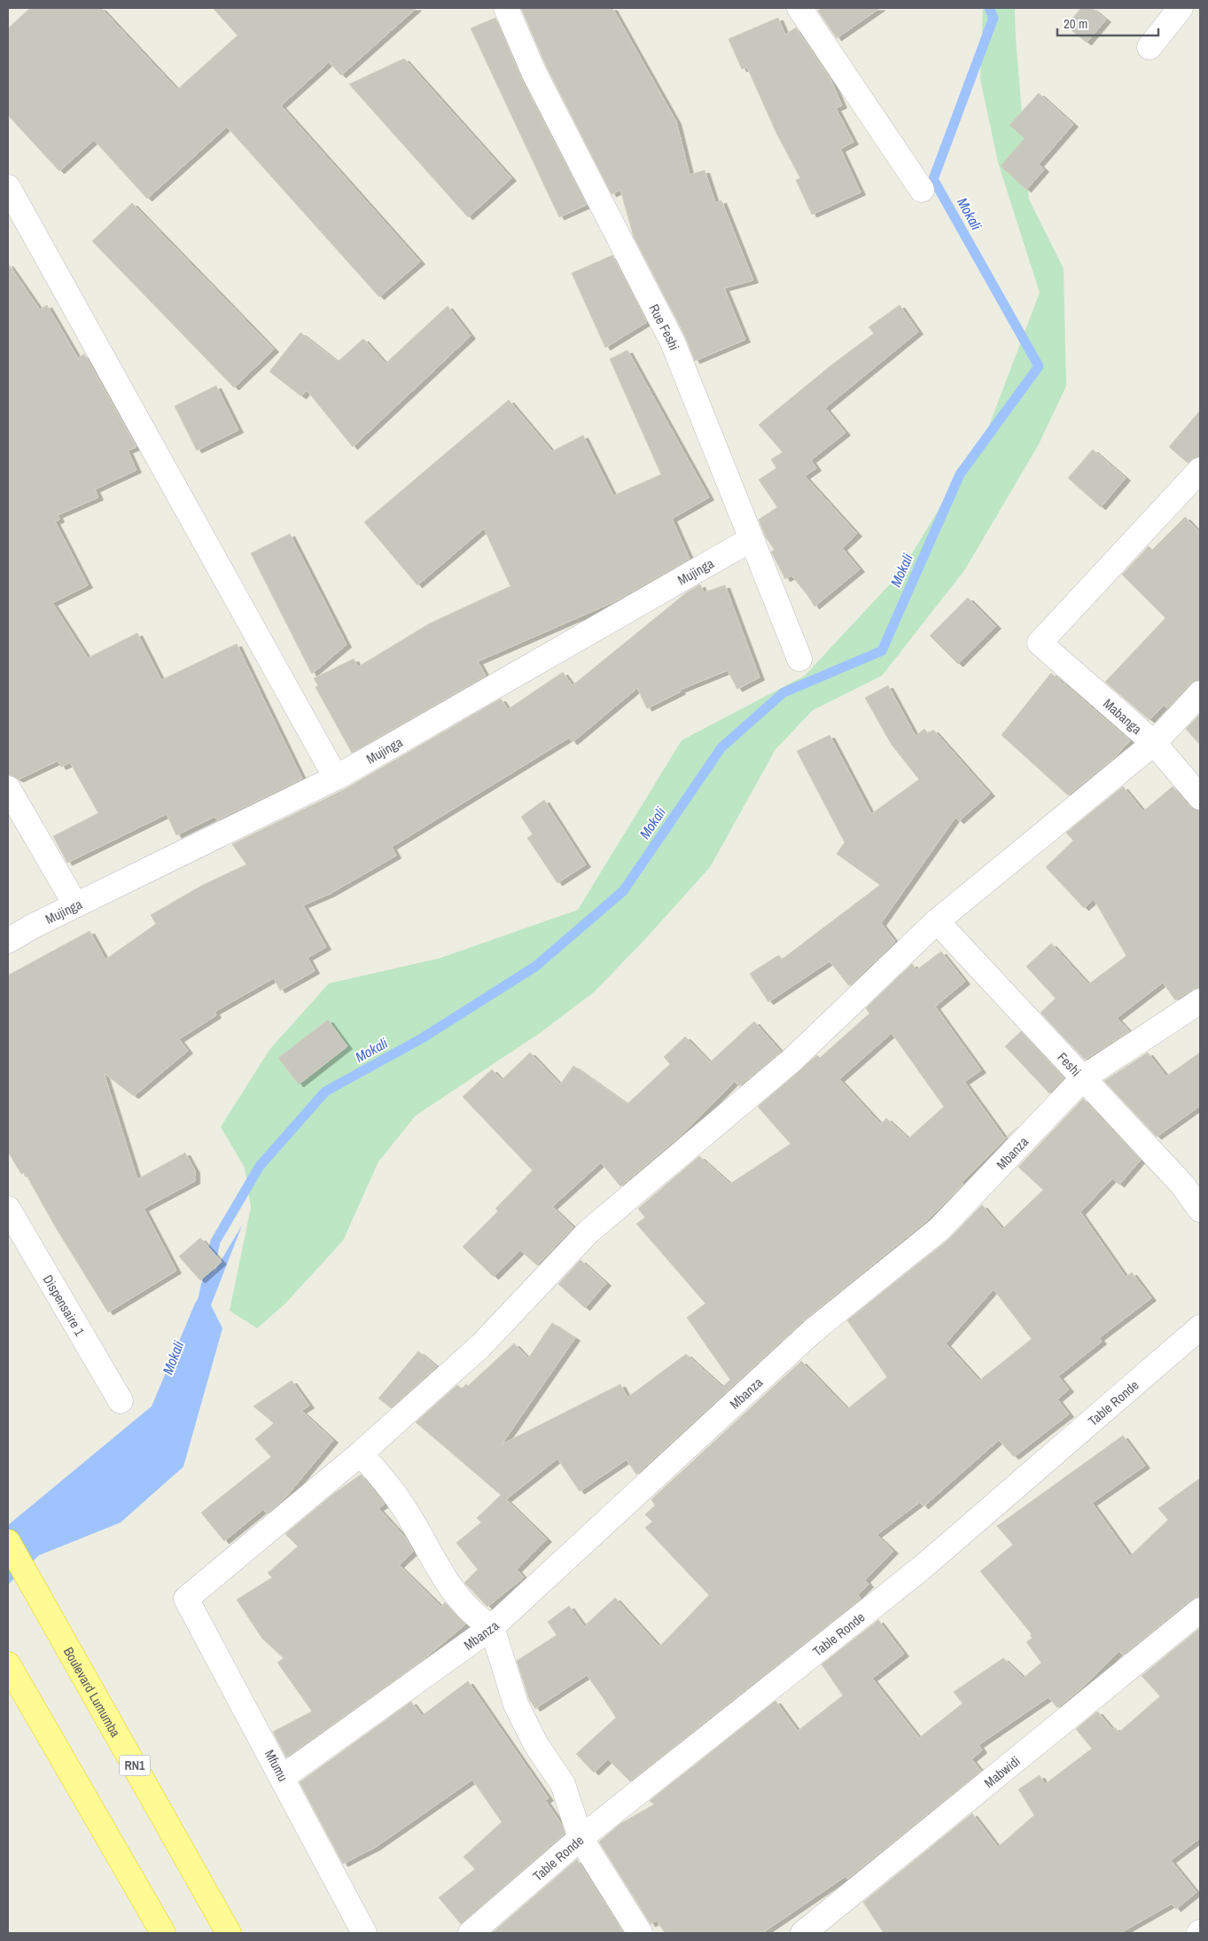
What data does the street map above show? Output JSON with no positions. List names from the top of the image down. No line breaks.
{"streets":{"highway":["Boulevard Lumumba","RN1"],"street":["Rue Feshi","Mujinga","Mabanga","Feshi","Mbanza","Dispensaire 1","Table Ronde","Mfumu","Mabwidi"]},"crossings":[["Rue Feshi","Mujinga"],["Feshi","Mbanza"],["Mbanza","Mfumu"]],"water":["Mokali"],"scale_bar":"20 m"}
